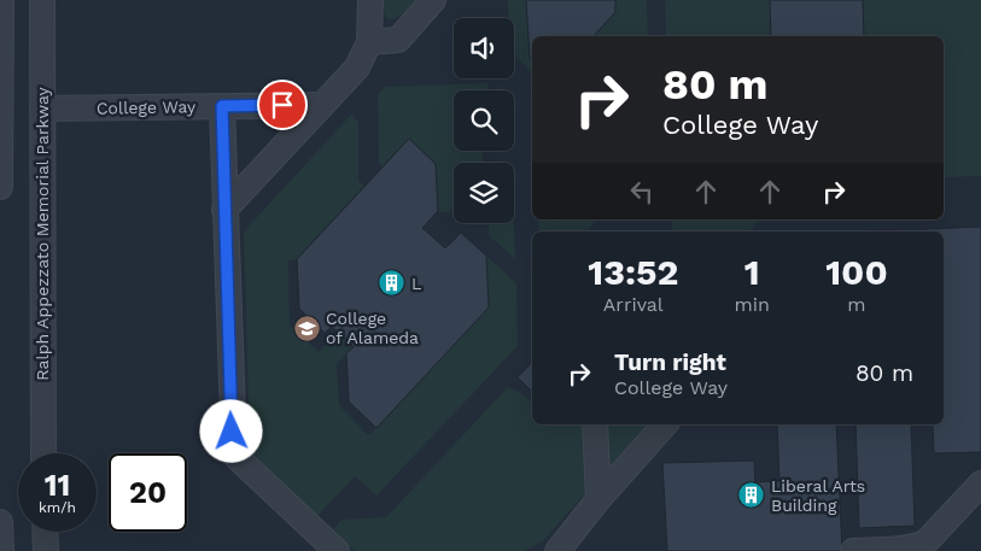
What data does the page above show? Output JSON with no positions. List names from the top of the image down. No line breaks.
{"streets":{"street":["College Way","Ralph Appezzato Memorial Parkway"]},"crossings":[["College Way","Ralph Appezzato Memorial Parkway"]],"places":{"building":["L","Liberal Arts Building"],"school or university":["College of Alameda"]},"page":{"turn":["80 m","College Way"],"eta":["13:52","Arrival","1","min","100","m"],"list":[{"name":"Turn right","note":"College Way","value":"80 m"}],"speed":"11 km/h","limit":"20"}}
